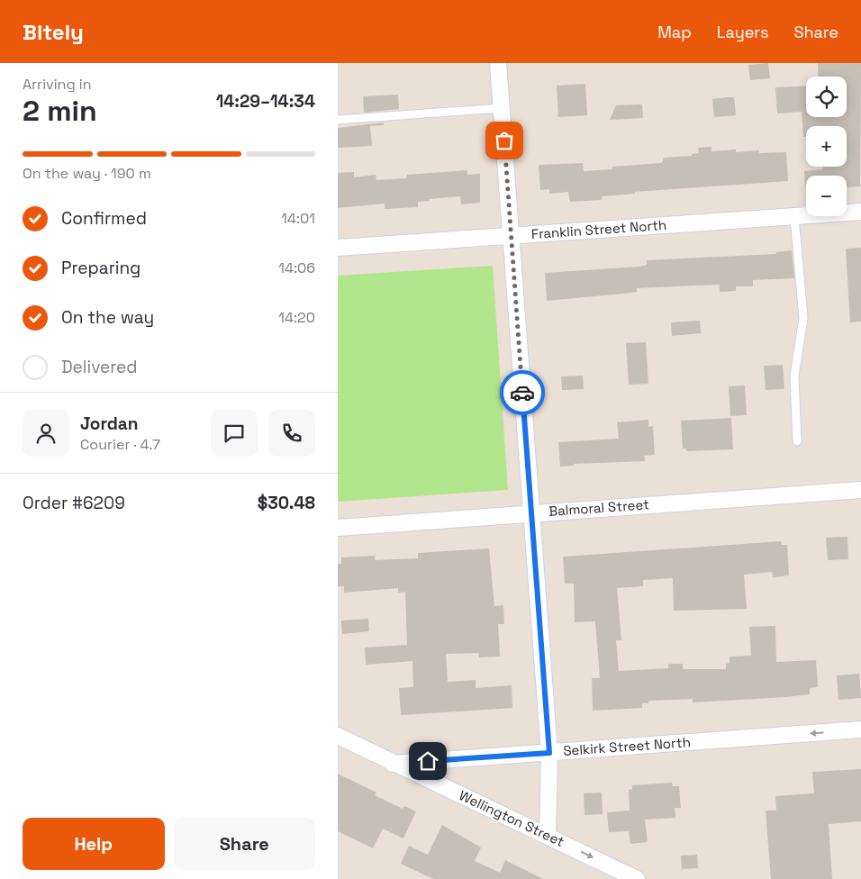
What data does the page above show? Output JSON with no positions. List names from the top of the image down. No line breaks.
{"streets":{"street":["Franklin Street North","Balmoral Street","Selkirk Street North","Wellington Street"]},"crossings":[["Selkirk Street North","Wellington Street"]],"one_way":["Selkirk Street North"],"page":{"header":"Bitely","nav":["Map","Layers","Share"],"heading":["2 min","Arriving in","14:29–14:34"],"panel":["Jordan","Courier · 4.7","Order #6209","$30.48"],"map_buttons":["+","−"],"bar":"On the way · 190 m","list":[["Confirmed","14:01"],["Preparing","14:06"],["On the way","14:20"],"Delivered"],"buttons":["Help","Share"]}}
